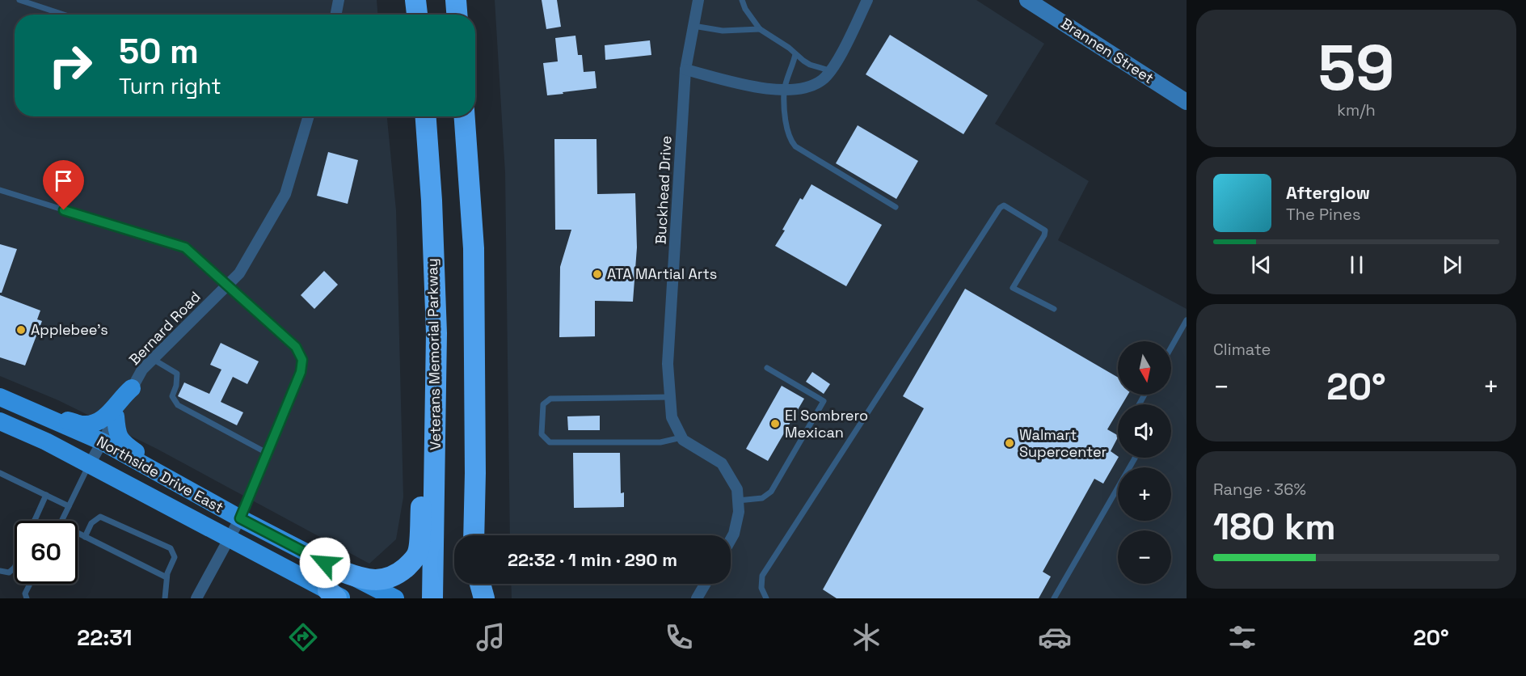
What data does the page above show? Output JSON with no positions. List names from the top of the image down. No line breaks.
{"streets":{"highway":["Veterans Memorial Parkway"],"main road":["Northside Drive East"],"street":["Brannen Street","Buckhead Drive","Bernard Road"]},"crossings":[["Bernard Road","Northside Drive East"]],"places":["ATA MArtial Arts","Applebee's","El Sombrero Mexican","Walmart Supercenter"],"north":"bottom","page":{"tile":[["59","km/h"],"Climate",["Range · 36%","180 km"]],"turn":["50 m","Turn right"],"song":["Afterglow","The Pines"],"map_buttons":["+","−"],"heat":["−","20°","+"],"limit":"60","trip":"22:32 · 1 min · 290 m","tabs":["22:31","20°"]}}
